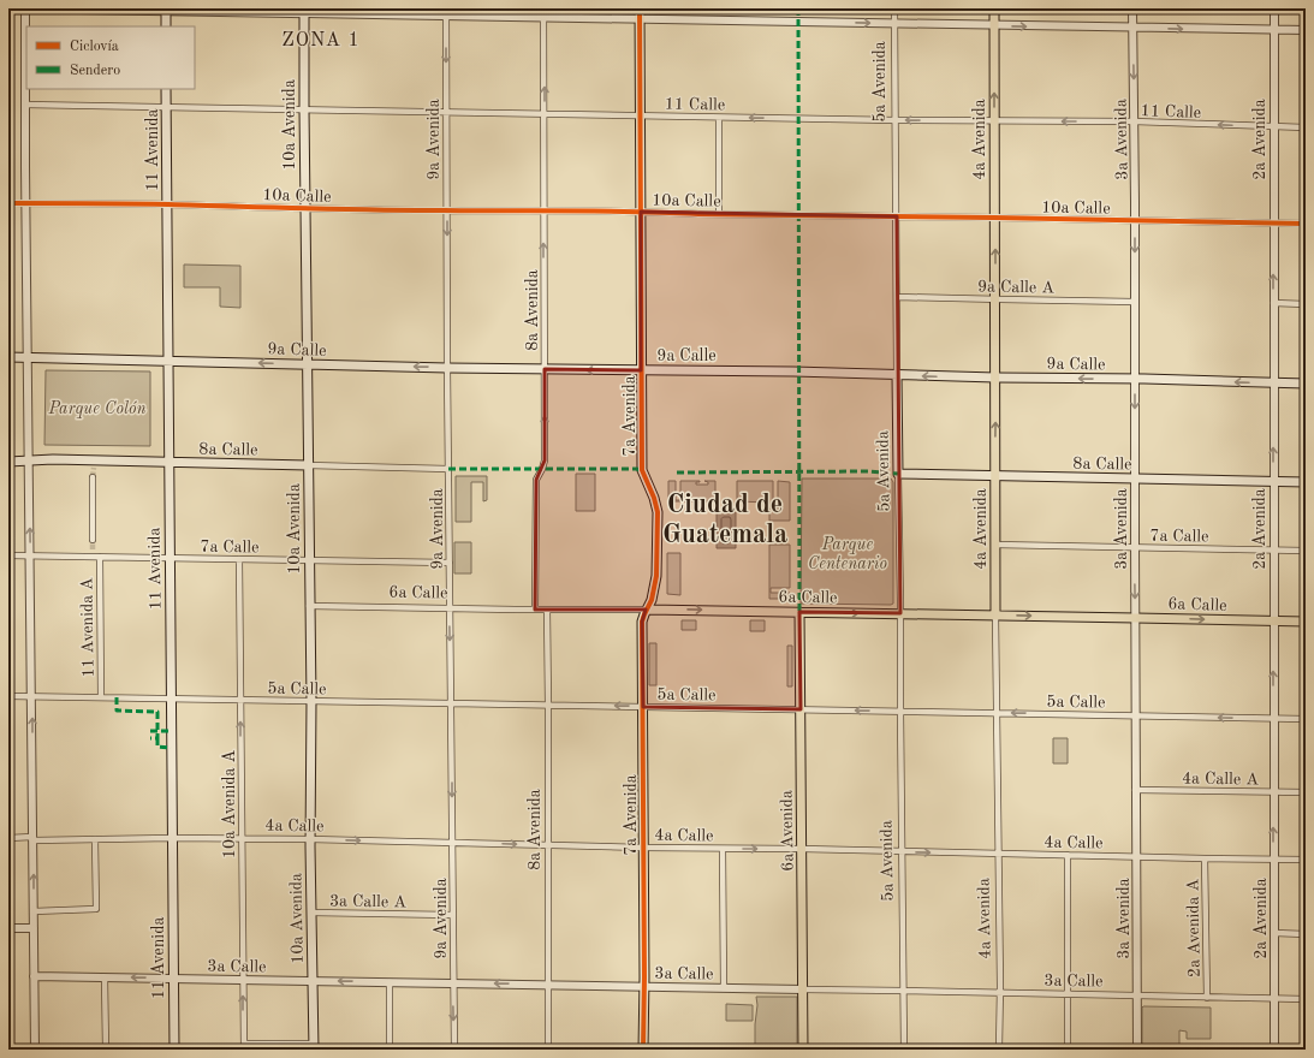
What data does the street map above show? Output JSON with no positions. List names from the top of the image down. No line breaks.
{"streets":{"main road":["5a Avenida","10a Avenida","4a Avenida","11 Avenida","9a Calle","7a Avenida","8a Calle","6a Calle","6a Avenida"],"street":["11 Calle","9a Avenida","3a Avenida","2a Avenida","10a Calle","9a Calle A","8a Avenida","7a Calle","11 Avenida A","5a Calle","4a Calle A","10a Avenida A","4a Calle","3a Calle A","2a Avenida A","3a Calle"]},"crossings":[["5a Avenida","11 Calle"],["5a Avenida","10a Calle"],["5a Avenida","9a Calle A"],["5a Avenida","9a Calle"],["5a Avenida","8a Calle"],["5a Avenida","6a Calle"],["5a Avenida","5a Calle"],["5a Avenida","4a Calle"],["5a Avenida","3a Calle"],["11 Calle","10a Avenida"],["11 Calle","9a Avenida"],["11 Calle","4a Avenida"],["11 Calle","3a Avenida"],["11 Calle","2a Avenida"],["11 Calle","11 Avenida"],["11 Calle","8a Avenida"],["11 Calle","7a Avenida"],["10a Avenida","10a Calle"],["10a Avenida","9a Calle"],["10a Avenida","8a Calle"],["10a Avenida","7a Calle"],["10a Avenida","6a Calle"],["10a Avenida","5a Calle"],["10a Avenida","4a Calle"],["10a Avenida","3a Calle A"],["10a Avenida","3a Calle"],["9a Avenida","10a Calle"],["9a Avenida","9a Calle"],["9a Avenida","8a Calle"],["9a Avenida","7a Calle"],["9a Avenida","6a Calle"],["9a Avenida","5a Calle"],["9a Avenida","4a Calle"],["9a Avenida","3a Calle A"],["9a Avenida","3a Calle"],["4a Avenida","10a Calle"],["4a Avenida","9a Calle A"],["4a Avenida","9a Calle"],["4a Avenida","8a Calle"],["4a Avenida","7a Calle"],["4a Avenida","6a Calle"],["4a Avenida","5a Calle"],["4a Avenida","4a Calle"],["4a Avenida","3a Calle"],["3a Avenida","10a Calle"],["3a Avenida","9a Calle A"],["3a Avenida","9a Calle"],["3a Avenida","8a Calle"],["3a Avenida","7a Calle"],["3a Avenida","6a Calle"],["3a Avenida","5a Calle"],["3a Avenida","4a Calle A"],["3a Avenida","4a Calle"],["3a Avenida","3a Calle"],["2a Avenida","10a Calle"],["2a Avenida","9a Calle"],["2a Avenida","8a Calle"],["2a Avenida","7a Calle"],["2a Avenida","6a Calle"],["2a Avenida","5a Calle"],["2a Avenida","4a Calle A"],["2a Avenida","4a Calle"],["2a Avenida","3a Calle"],["11 Avenida","10a Calle"],["11 Avenida","9a Calle"],["11 Avenida","8a Calle"],["11 Avenida","7a Calle"],["11 Avenida","5a Calle"],["11 Avenida","4a Calle"],["11 Avenida","3a Calle"],["10a Calle","8a Avenida"],["10a Calle","7a Avenida"],["8a Avenida","9a Calle"],["8a Avenida","6a Calle"],["8a Avenida","5a Calle"],["8a Avenida","4a Calle"],["8a Avenida","3a Calle"],["9a Calle","7a Avenida"],["7a Avenida","6a Calle"],["7a Avenida","5a Calle"],["7a Avenida","4a Calle"],["7a Avenida","3a Calle"],["7a Calle","11 Avenida A"],["7a Calle","10a Avenida A"],["6a Calle","6a Avenida"],["11 Avenida A","5a Calle"],["5a Calle","10a Avenida A"],["5a Calle","6a Avenida"],["10a Avenida A","4a Calle"],["10a Avenida A","3a Calle"],["4a Calle","6a Avenida"],["4a Calle","2a Avenida A"],["6a Avenida","3a Calle"],["2a Avenida A","3a Calle"]],"one_way":["11 Calle","9a Avenida","8a Avenida","9a Calle","6a Calle","5a Calle","10a Avenida A"],"districts":["ZONA 1","Ciudad de Guatemala"],"parks":["Parque Colón","Parque Centenario"],"legend":["Ciclovía","Sendero"]}
